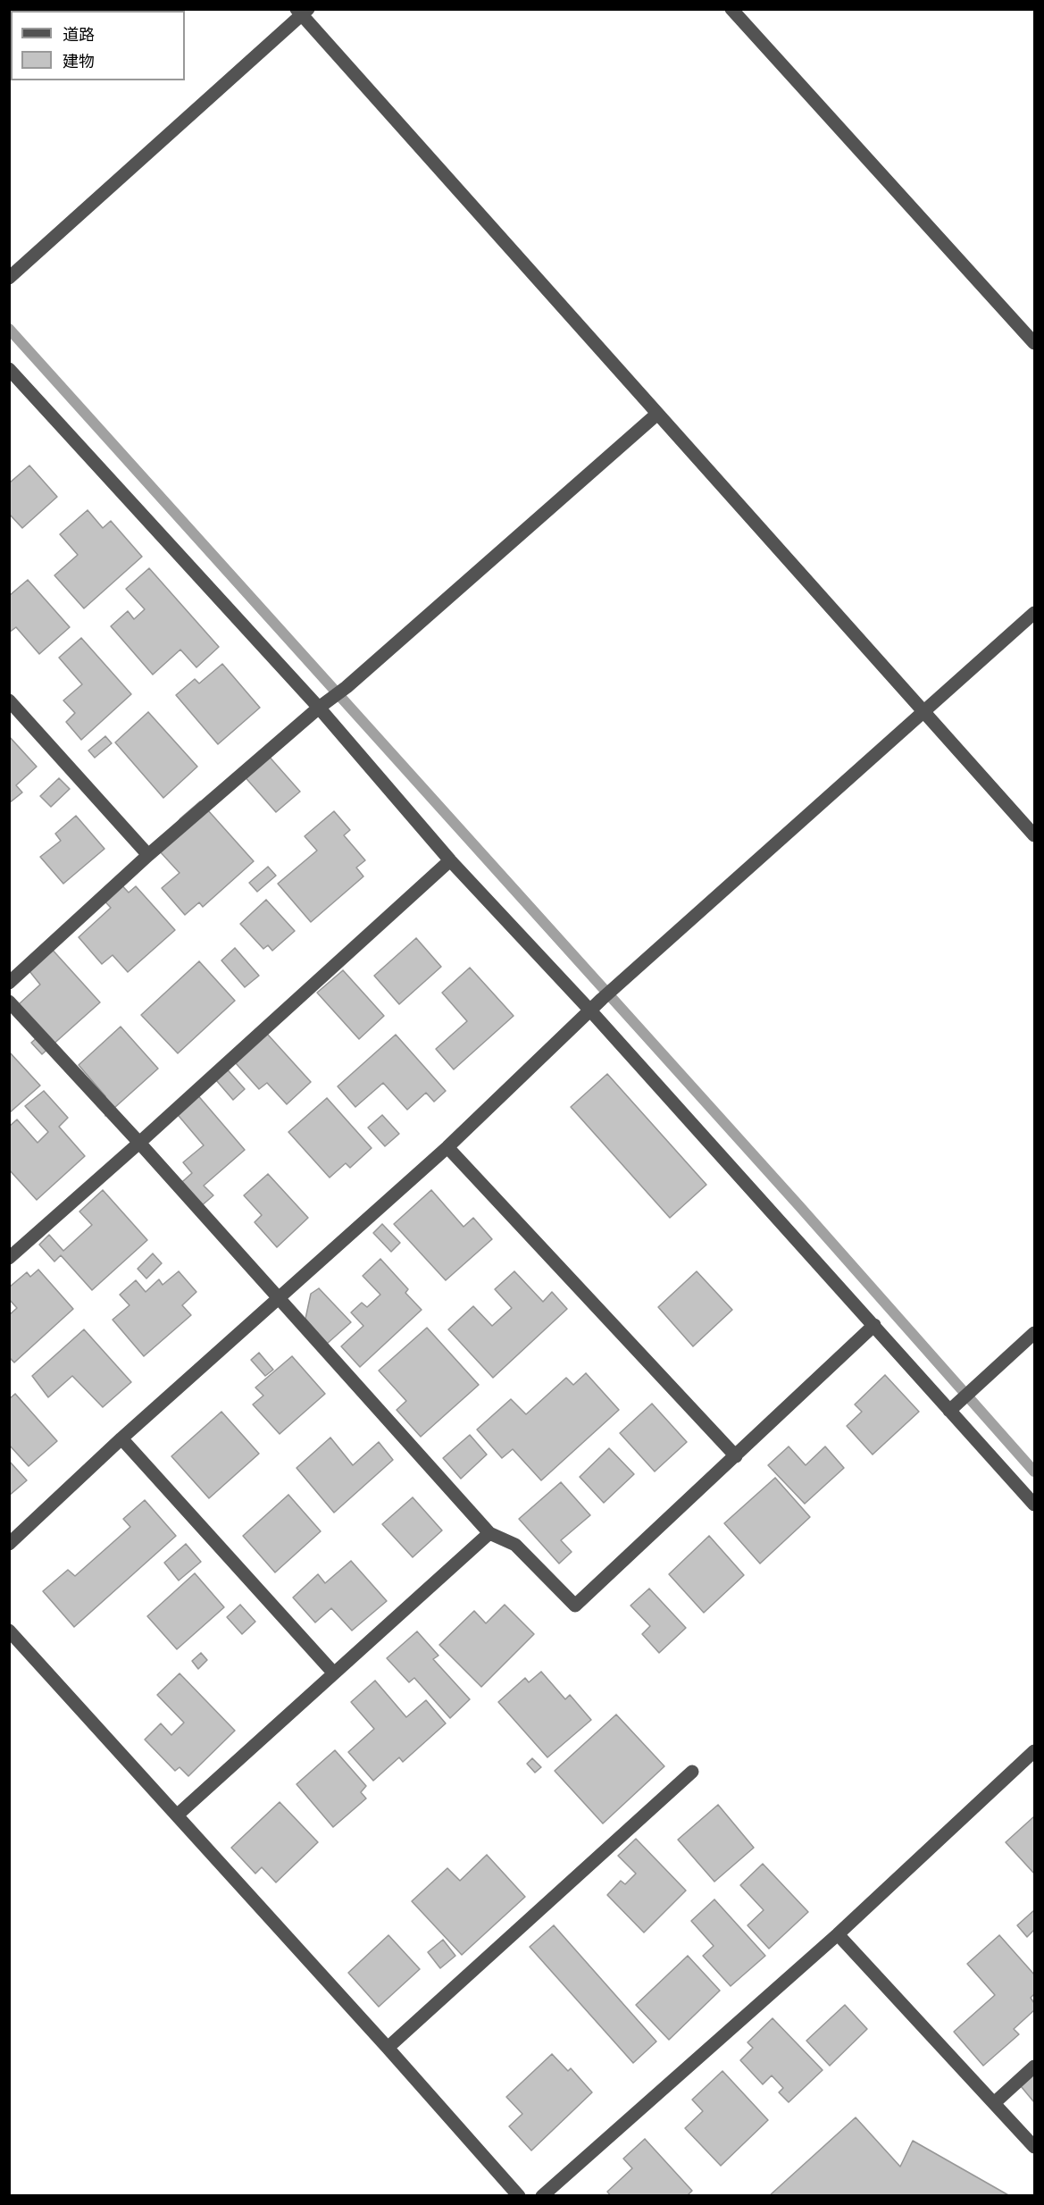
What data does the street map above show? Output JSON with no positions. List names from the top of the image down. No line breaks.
{"legend":["道路","建物"]}
